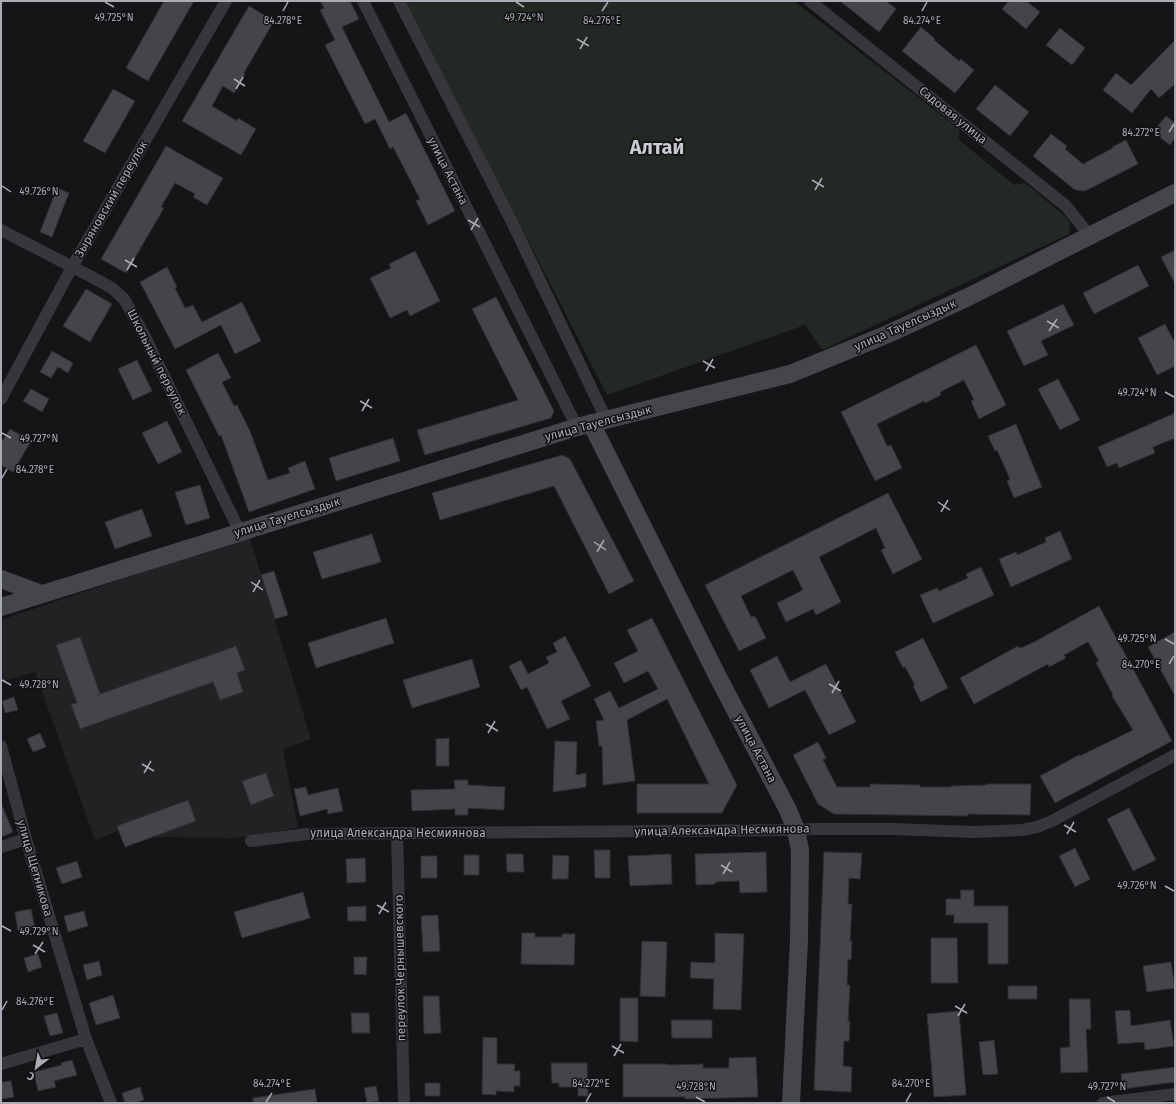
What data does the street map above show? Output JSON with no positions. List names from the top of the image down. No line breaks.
{"streets":{"street":["Садовая улица","улица Астана","Зыряновский переулок","улица Тауелсыздык","Школьный переулок","улица Александра Несмиянова","улица Щетникова","переулок Чернышевского"]},"crossings":[["Садовая улица","улица Тауелсыздык"],["улица Астана","улица Тауелсыздык"],["улица Астана","улица Александра Несмиянова"],["Зыряновский переулок","Школьный переулок"],["улица Тауелсыздык","Школьный переулок"],["улица Александра Несмиянова","переулок Чернышевского"]],"districts":["Алтай"],"north":"bottom left","coordinates":["49.725°N","49.724°N","84.278°E","84.276°E","84.274°E","84.272°E","49.726°N","49.727°N","84.270°E","49.728°N","49.729°N"]}
